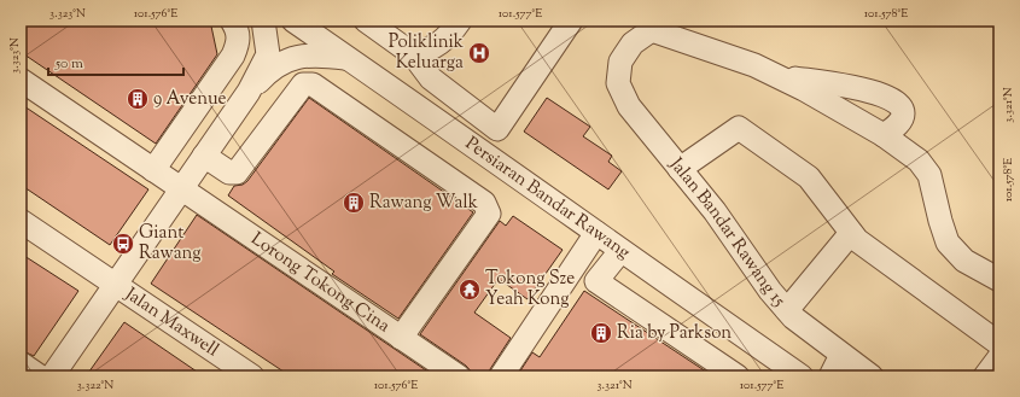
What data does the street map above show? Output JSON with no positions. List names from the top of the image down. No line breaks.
{"streets":{"street":["Persiaran Bandar Rawang","Jalan Bandar Rawang 15","Lorong Tokong Cina","Jalan Maxwell"]},"places":{"hospital":["Poliklinik Keluarga"],"building":["9 Avenue","Rawang Walk","Ria by Parkson"],"bus stop":["Giant Rawang"],"temple":["Tokong Sze Yeah Kong"]},"scale_bar":"50 m","coordinates":["3.323°N","101.576°E","101.577°E","101.578°E","3.321°N","3.322°N"]}
